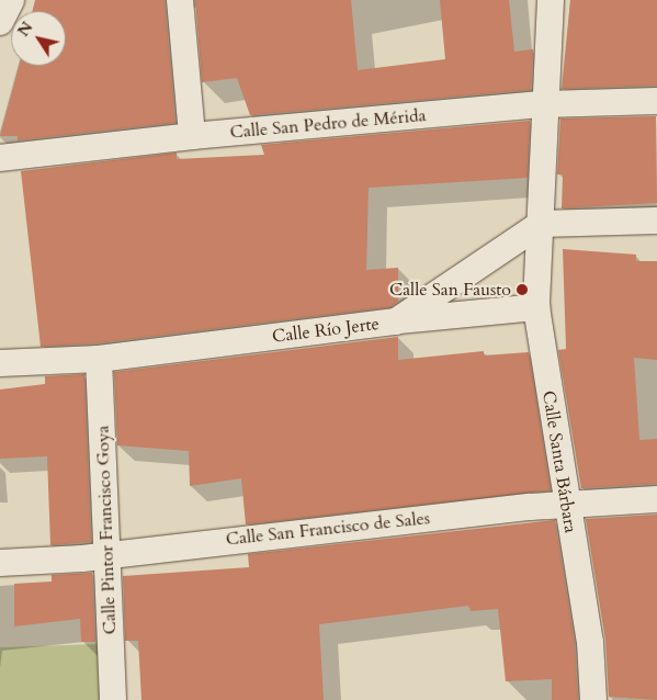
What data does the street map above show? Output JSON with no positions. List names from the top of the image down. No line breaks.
{"streets":{"street":["Calle San Pedro de Mérida","Calle Río Jerte","Calle Santa Bárbara","Calle San Francisco de Sales","Calle Pintor Francisco Goya"]},"crossings":[["Calle Río Jerte","Calle Santa Bárbara"],["Calle Río Jerte","Calle Pintor Francisco Goya"],["Calle Santa Bárbara","Calle San Francisco de Sales"],["Calle San Francisco de Sales","Calle Pintor Francisco Goya"]],"places":["Calle San Fausto"],"north":"top left"}
